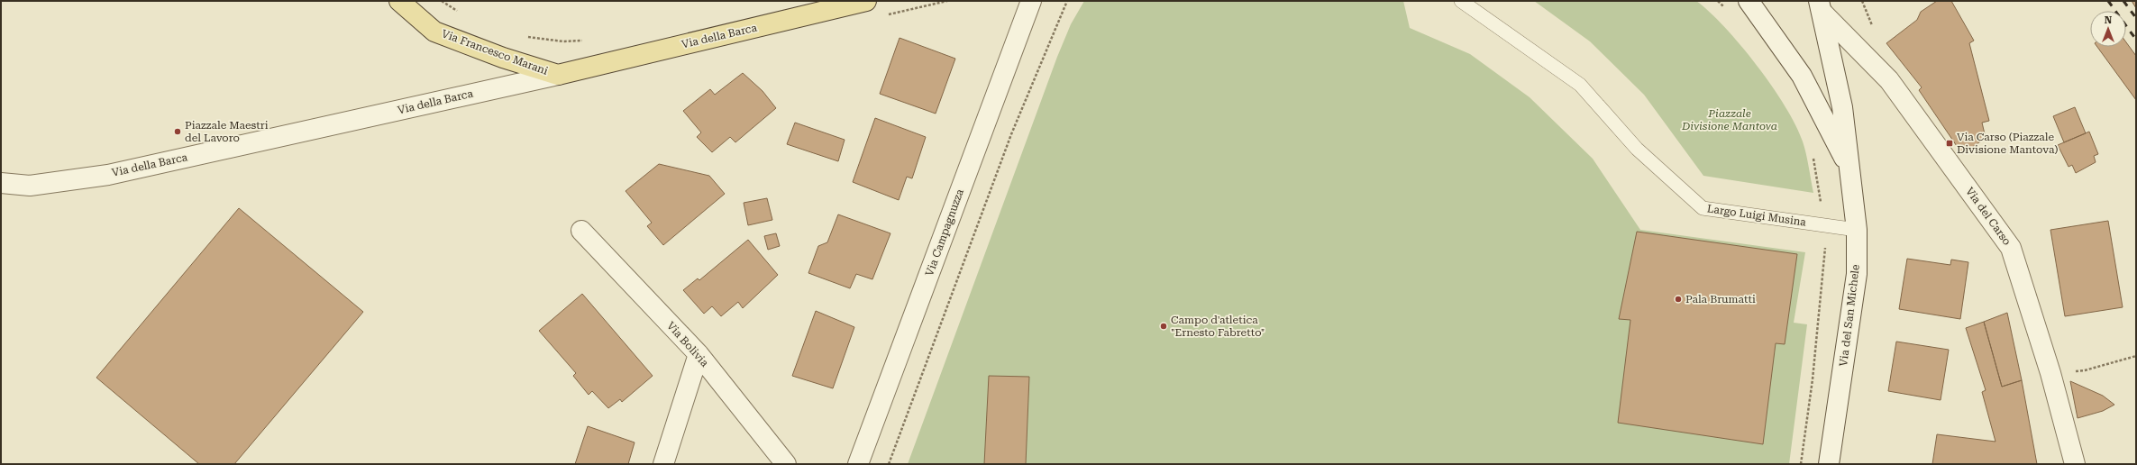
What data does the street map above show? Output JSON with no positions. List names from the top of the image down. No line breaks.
{"streets":{"main road":["Via della Barca","Via Francesco Marani"],"street":["Via del Carso","Via Campagnuzza","Via del San Michele","Via Bolivia"],"lane":["Largo Luigi Musina"]},"crossings":[["Via della Barca","Via Francesco Marani"],["Largo Luigi Musina","Via del San Michele"],["Via del Carso","Via del San Michele"]],"parks":["Piazzale Divisione Mantova"],"places":{"other":["Piazzale Maestri del Lavoro","Pala Brumatti","Campo d'atletica \"Ernesto Fabretto\""],"transit":["Via Carso (Piazzale Divisione Mantova)"]},"north":"top"}
